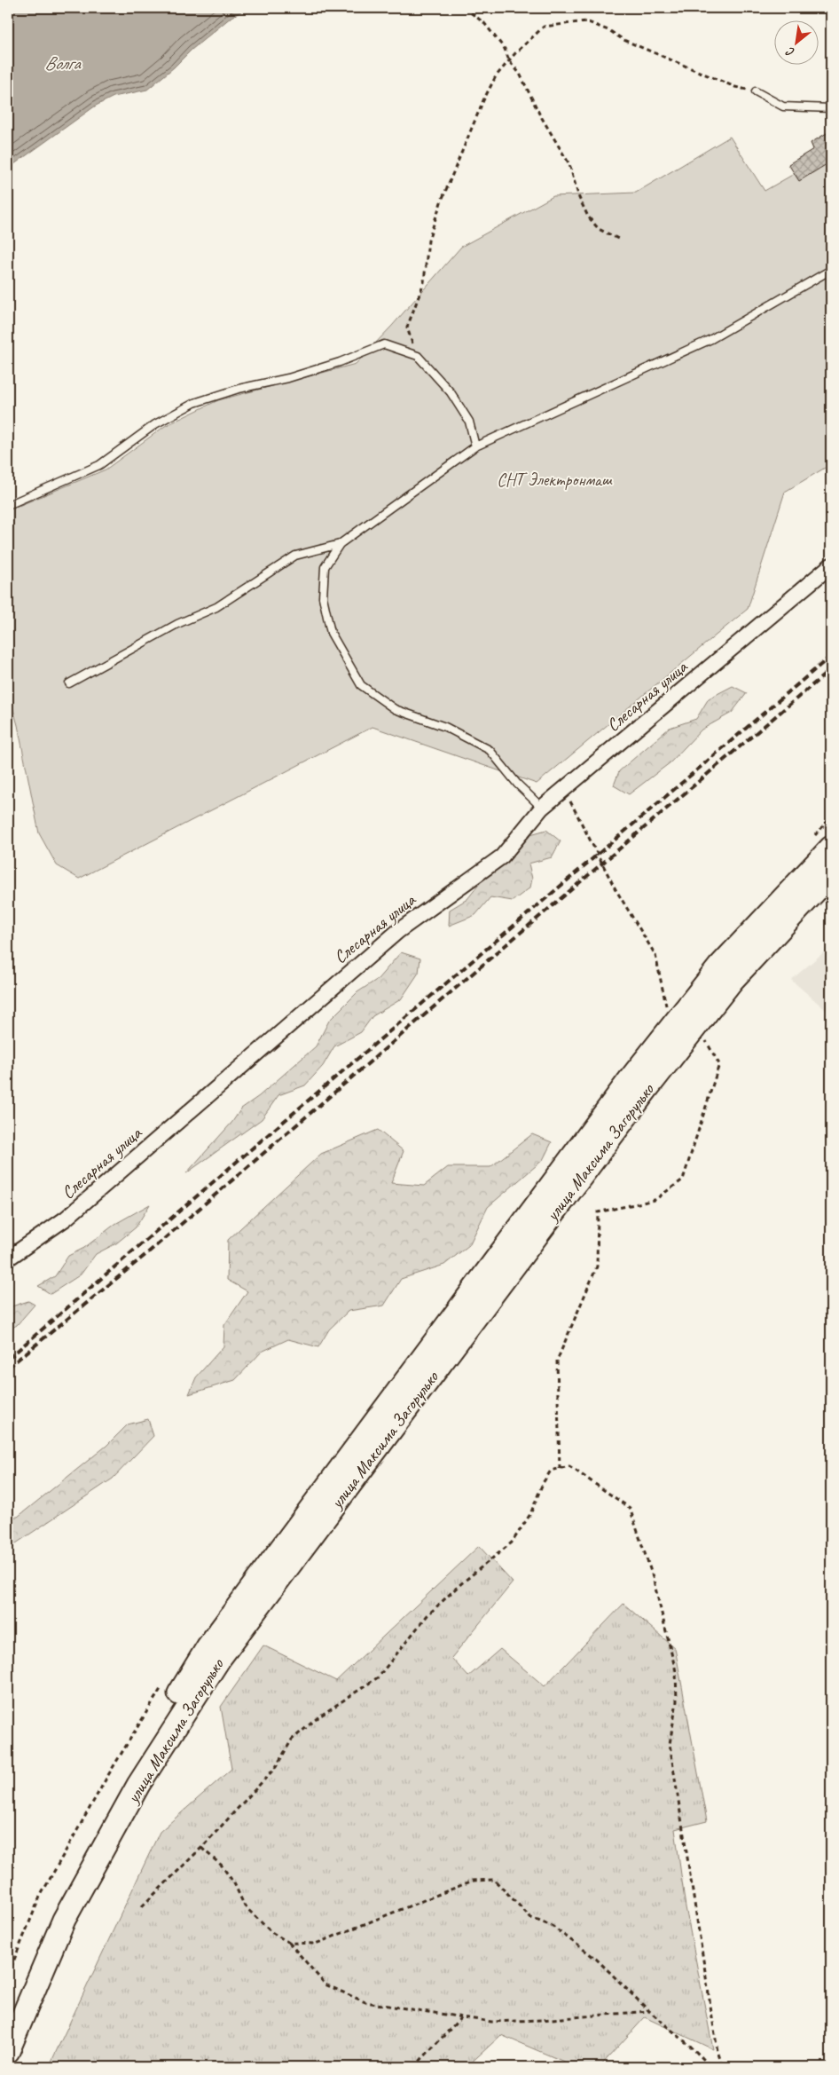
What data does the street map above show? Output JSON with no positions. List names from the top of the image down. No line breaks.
{"streets":{"main road":["улица Максима Загорулько"],"street":["Слесарная улица"]},"water":["Волга"],"parks":["СНТ Электронмаш"],"north":"bottom left"}
